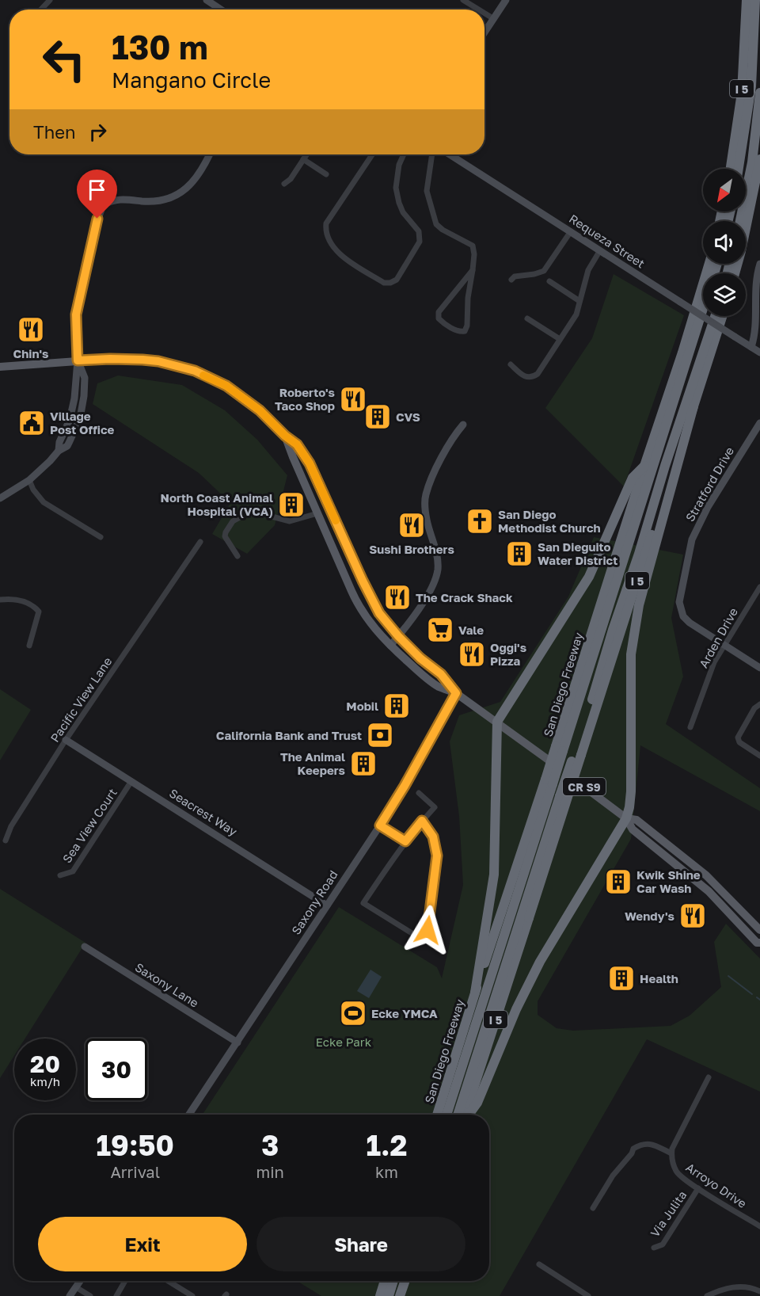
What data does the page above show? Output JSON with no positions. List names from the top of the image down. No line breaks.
{"streets":{"highway":["I 5","San Diego Freeway"],"main road":["CR S9"],"street":["Requeza Street","Stratford Drive","Arden Drive","Pacific View Lane","Seacrest Way","Sea View Court","Saxony Road","Saxony Lane","Arroyo Drive","Via Julita"]},"crossings":[["Stratford Drive","Arden Drive"],["Pacific View Lane","Seacrest Way"],["CR S9","Saxony Road"],["Seacrest Way","Sea View Court"],["Seacrest Way","Saxony Road"],["Saxony Road","Saxony Lane"],["Arroyo Drive","Via Julita"]],"parks":["Ecke Park"],"places":{"restaurant":["Chin's","Roberto's Taco Shop","Sushi Brothers","The Crack Shack","Oggi's Pizza","Wendy's"],"building":["CVS","North Coast Animal Hospital (VCA)","San Dieguito Water District","Mobil","The Animal Keepers","Kwik Shine Car Wash","Health"],"public building":["Village Post Office"],"church":["San Diego Methodist Church"],"supermarket":["Vale"],"bank":["California Bank and Trust"],"sports":["Ecke YMCA"]},"north":"bottom left","page":{"turn":["130 m","Mangano Circle"],"then":"Then","speed":"20 km/h","limit":"30","eta":["19:50","Arrival","3","min","1.2","km"],"buttons":["Exit","Share"]}}
